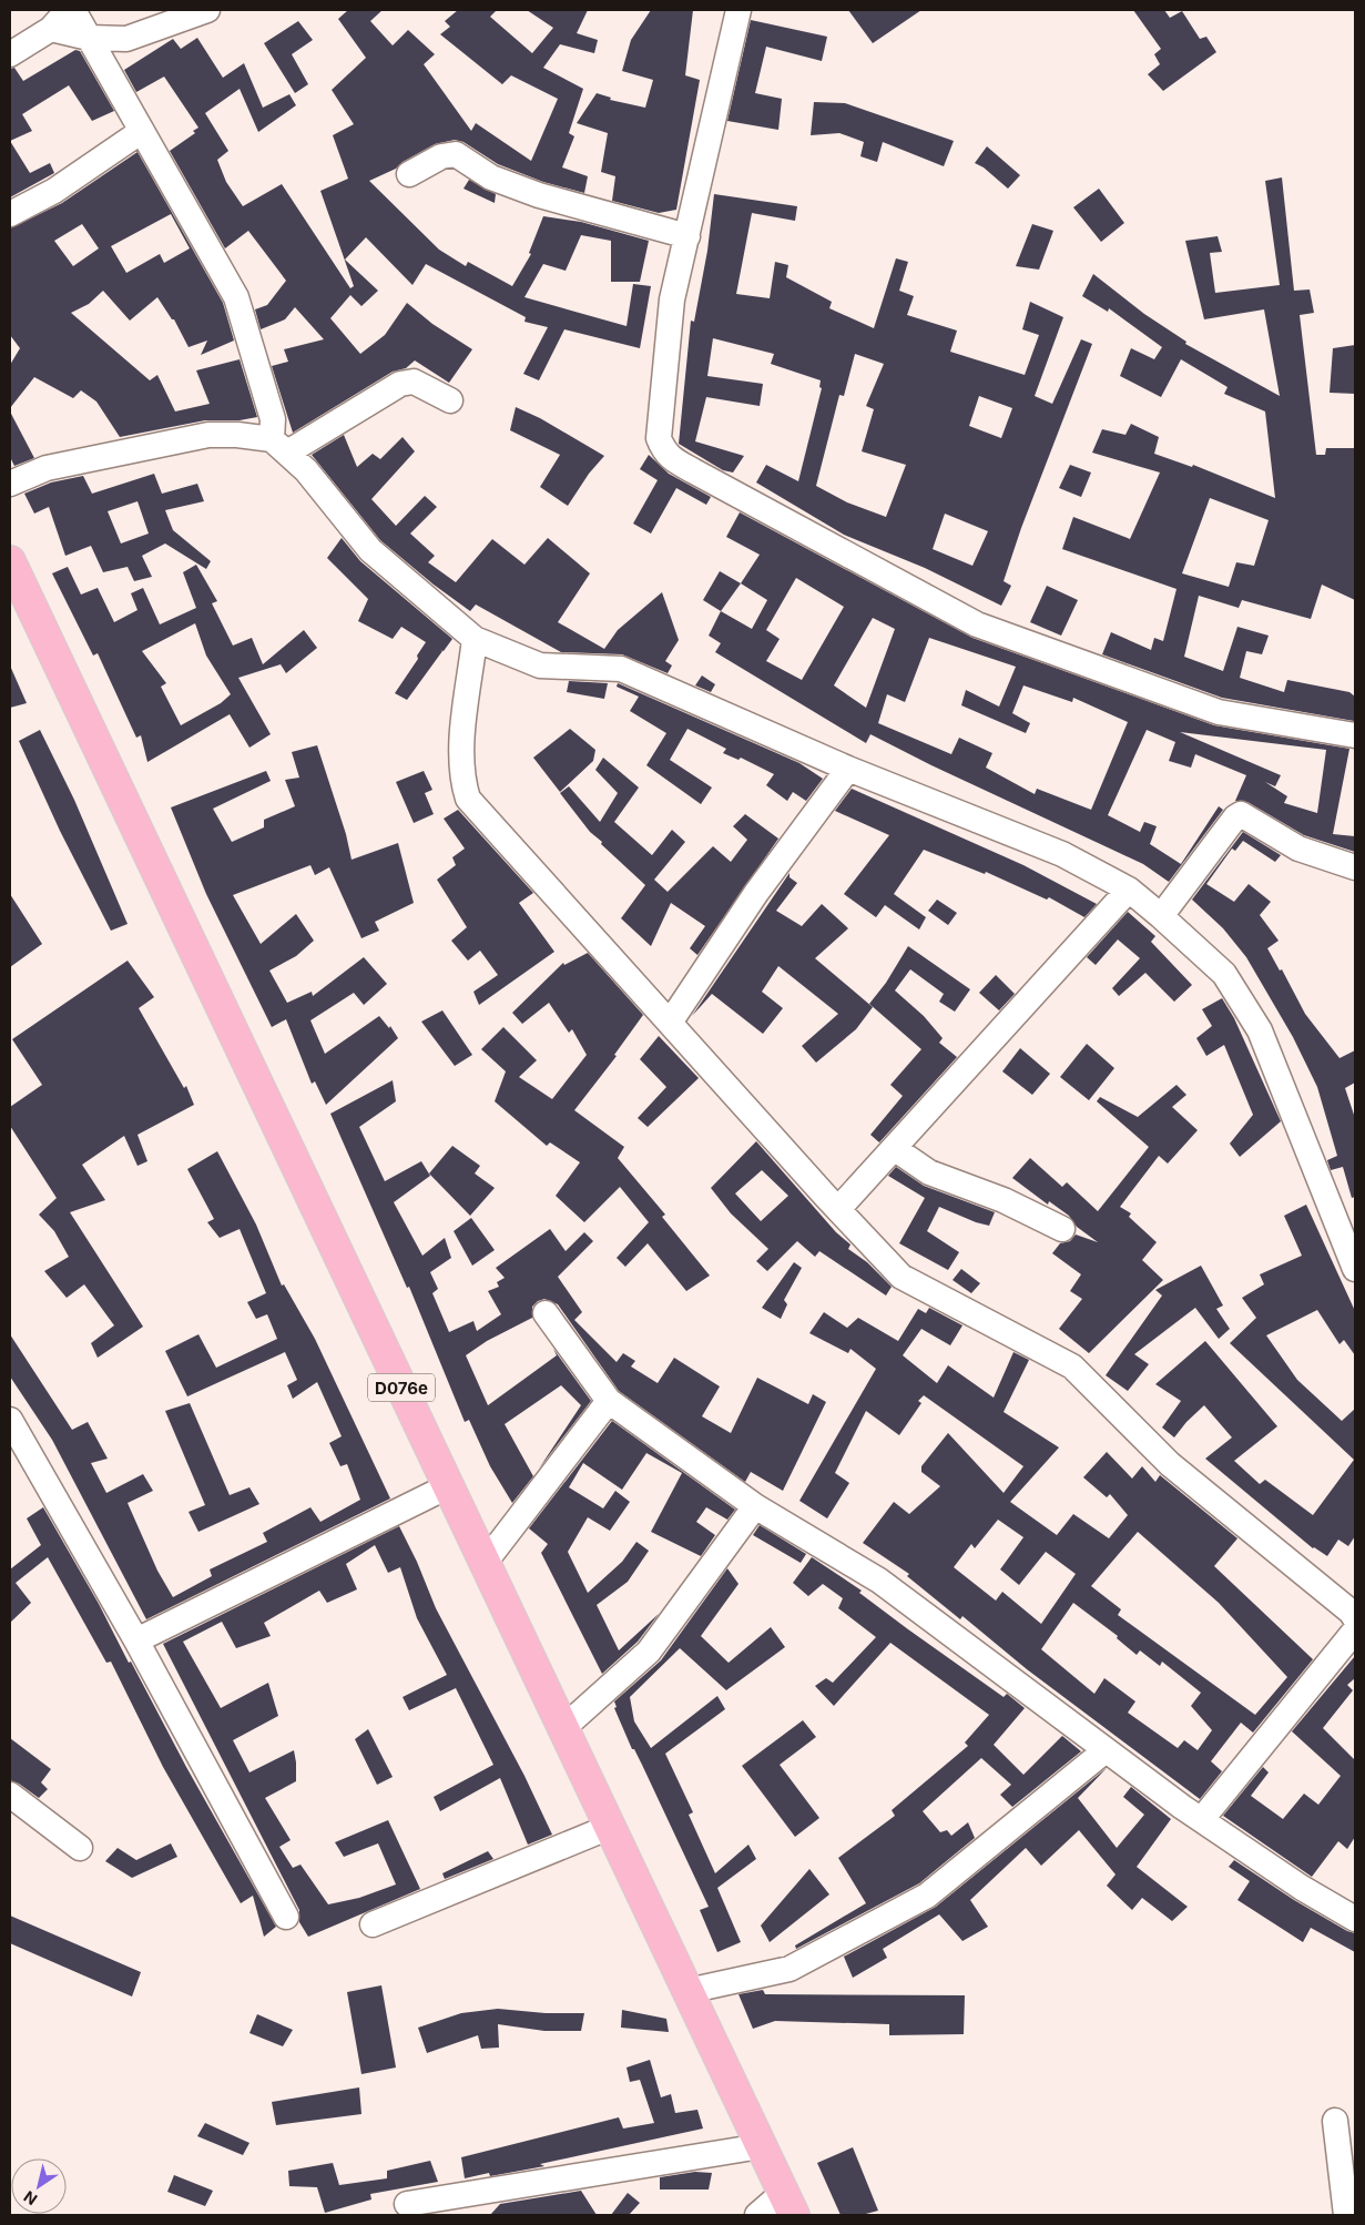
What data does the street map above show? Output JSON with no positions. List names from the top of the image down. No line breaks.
{"streets":{"main road":["D076e"]},"north":"bottom left"}
